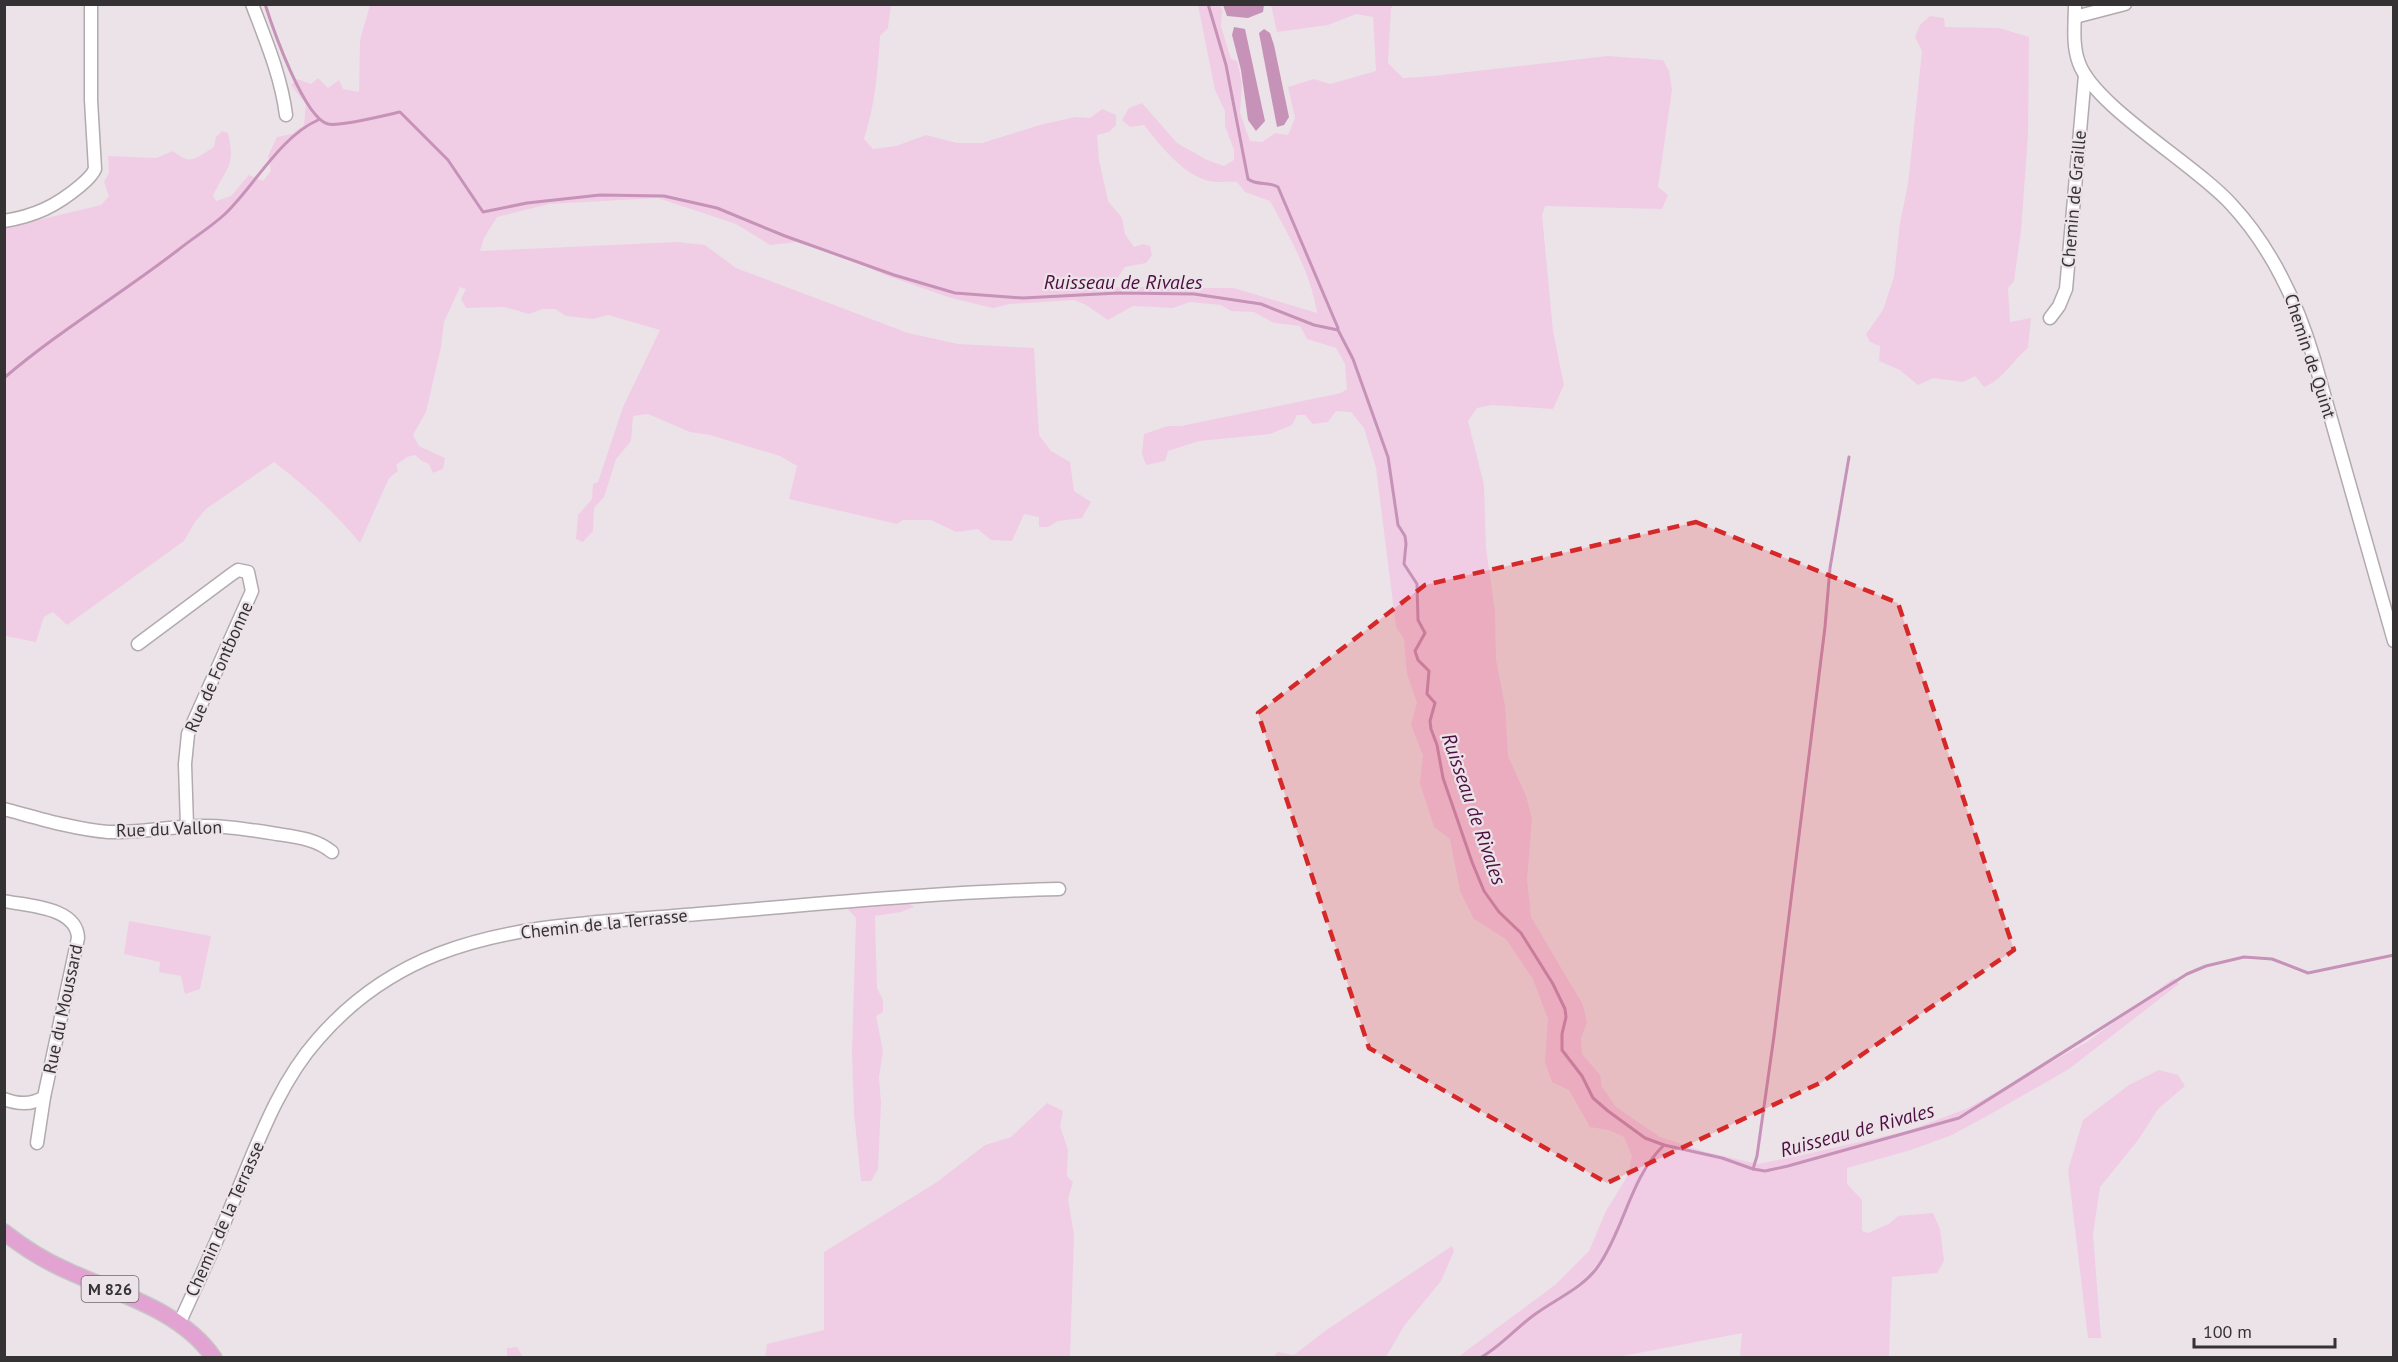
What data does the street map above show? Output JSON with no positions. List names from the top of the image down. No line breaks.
{"streets":{"main road":["M 826"],"street":["Chemin de Graille","Chemin de Quint","Rue de Fontbonne","Rue du Vallon","Chemin de la Terrasse","Rue du Moussard"]},"crossings":[["Chemin de Graille","Chemin de Quint"],["Rue de Fontbonne","Rue du Vallon"],["Chemin de la Terrasse","M 826"]],"water":["Ruisseau de Rivales"],"scale_bar":"100 m"}
